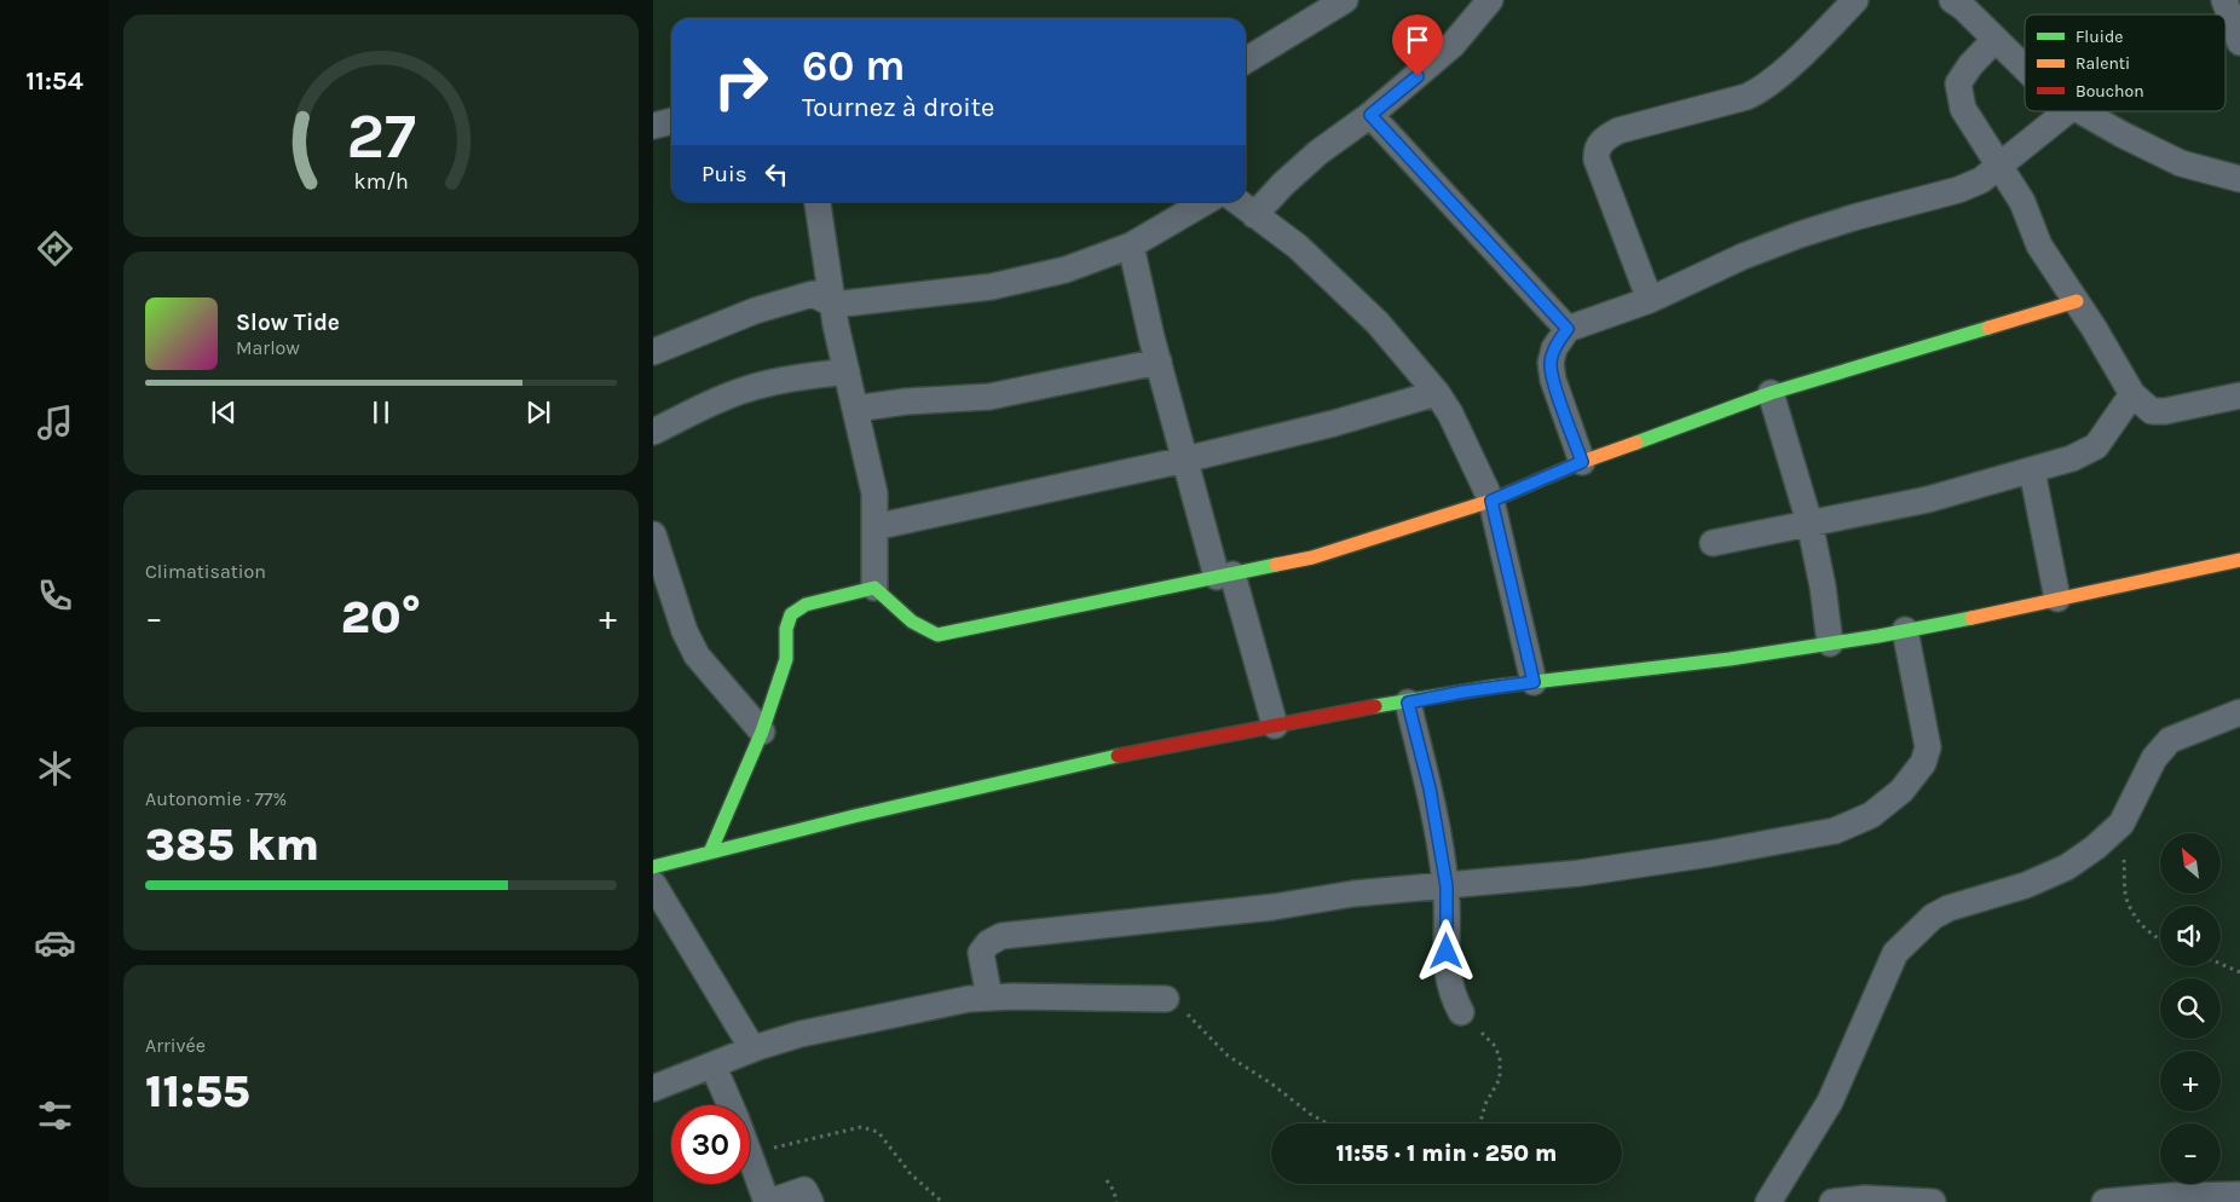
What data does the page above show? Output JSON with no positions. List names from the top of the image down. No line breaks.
{"legend":["Fluide","Ralenti","Bouchon"],"north":"top left","page":{"tabs":"11:54","turn":["60 m","Tournez à droite"],"then":"Puis","song":["Slow Tide","Marlow"],"tile":["Climatisation",["Autonomie · 77%","385 km"],["Arrivée","11:55"]],"heat":["−","20°","+"],"map_buttons":["+","−"],"limit":"30","trip":"11:55 · 1 min · 250 m","gauge":["27","km/h"]}}
